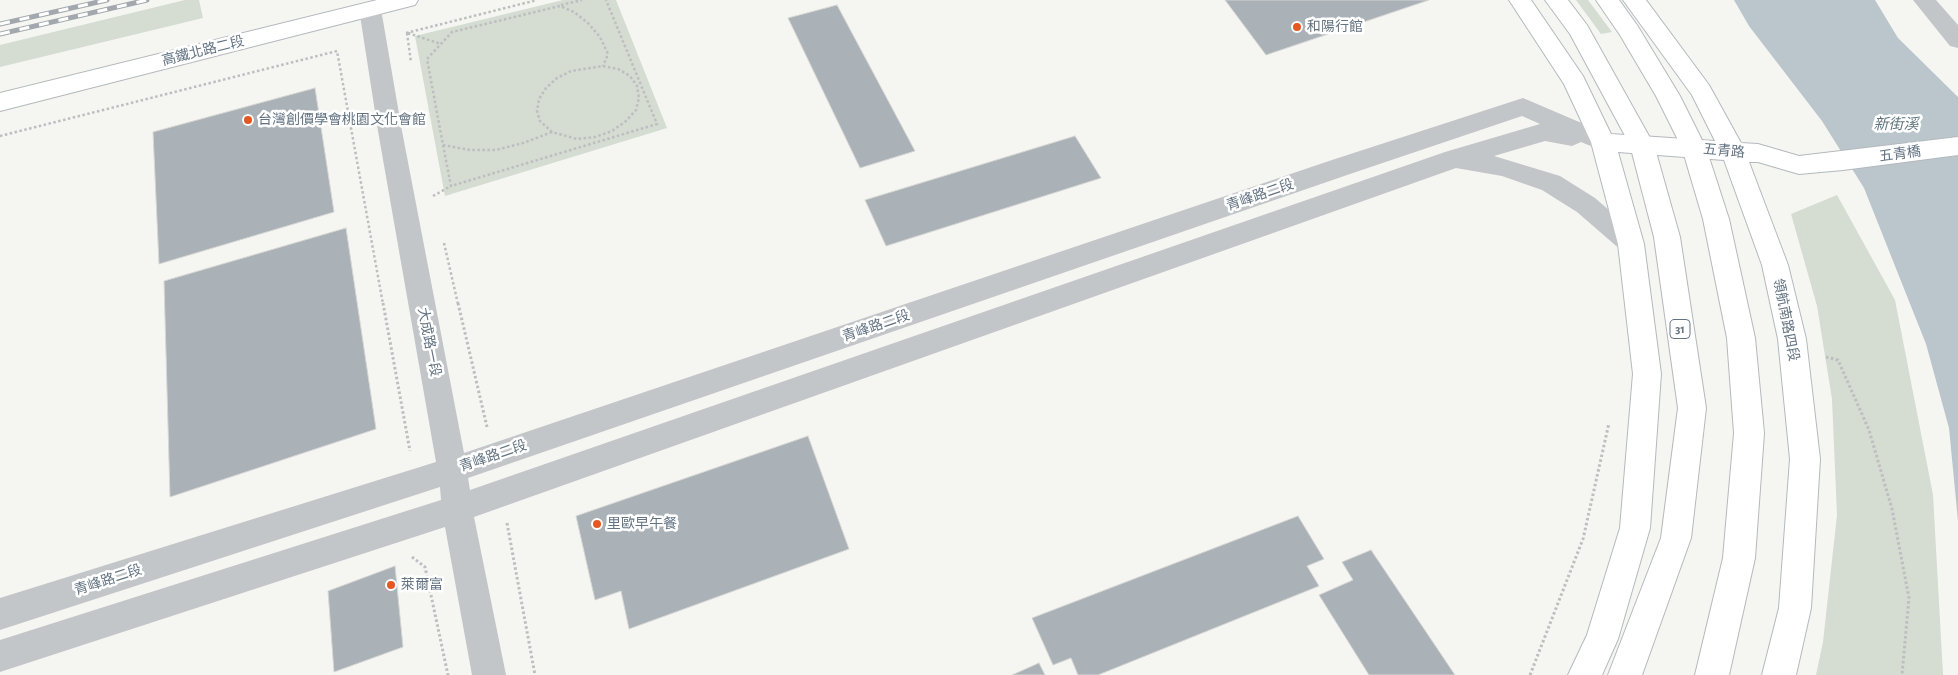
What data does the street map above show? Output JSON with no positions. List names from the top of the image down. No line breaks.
{"streets":{"street":["高鐵北路二段","五青路","五青橋","青峰路二段","領航南路四段","31","大成路一段"]},"crossings":[["高鐵北路二段","大成路一段"],["五青路","五青橋"],["五青路","青峰路二段"],["五青路","領航南路四段"],["五青路","31"],["青峰路二段","大成路一段"]],"water":["新街溪"],"places":["和陽行館","台灣創價學會桃園文化會館","里歐早午餐","萊爾富"]}
